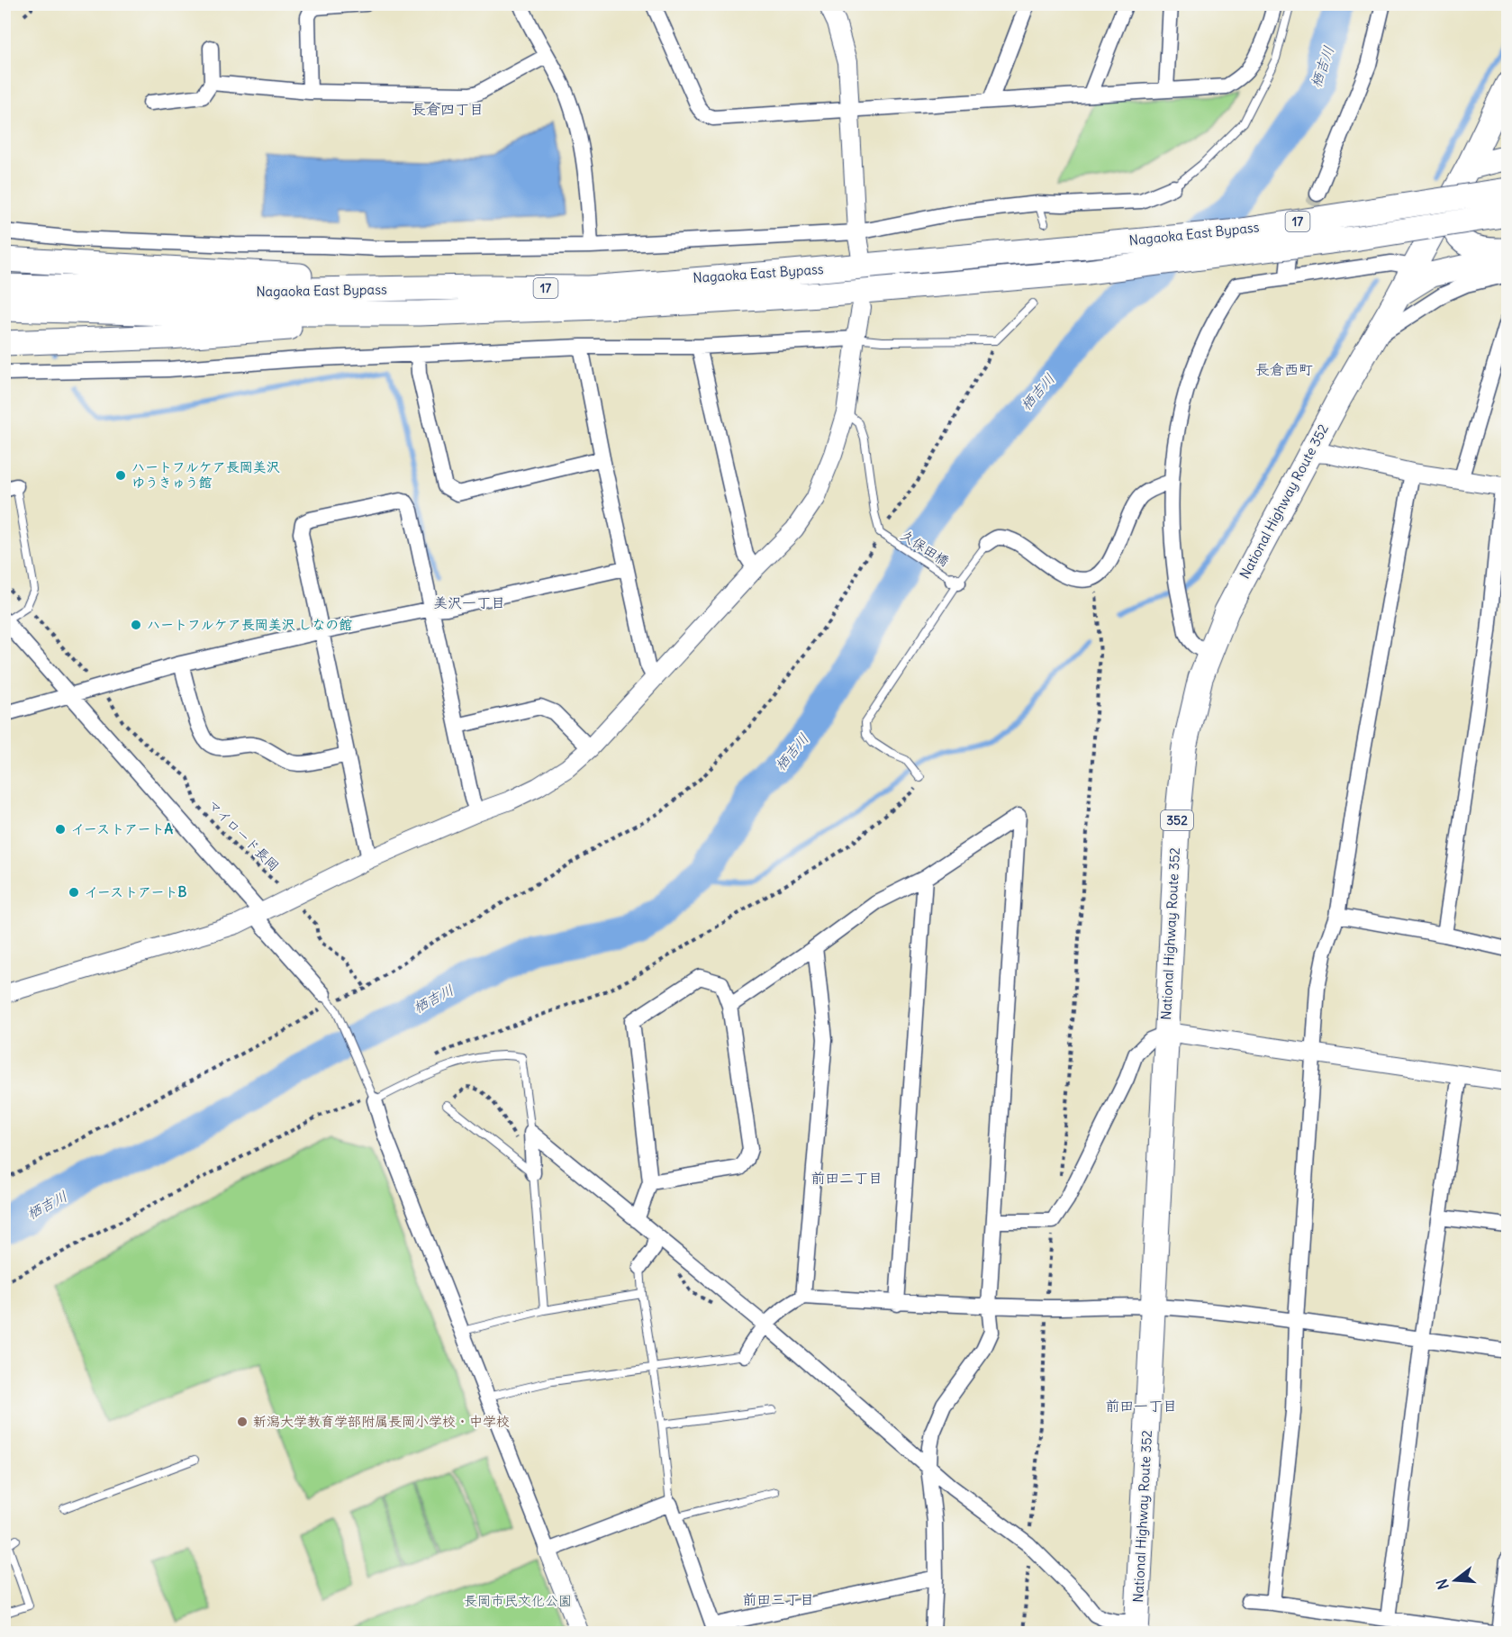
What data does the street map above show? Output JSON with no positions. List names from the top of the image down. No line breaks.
{"streets":{"highway":["17","Nagaoka East Bypass","National Highway Route 352","352"],"lane":["久保田橋"],"path":["マイロード長岡"]},"crossings":[["17","Nagaoka East Bypass"]],"districts":["長倉四丁目","長倉西町","美沢一丁目","前田二丁目","前田一丁目","前田三丁目"],"water":["栖吉川"],"parks":["長岡市民文化公園"],"places":["ハートフルケア長岡美沢 ゆうきゅう館","ハートフルケア長岡美沢 しなの館","イーストアートA","イーストアートB","新潟大学教育学部附属長岡小学校・中学校"],"north":"left"}
